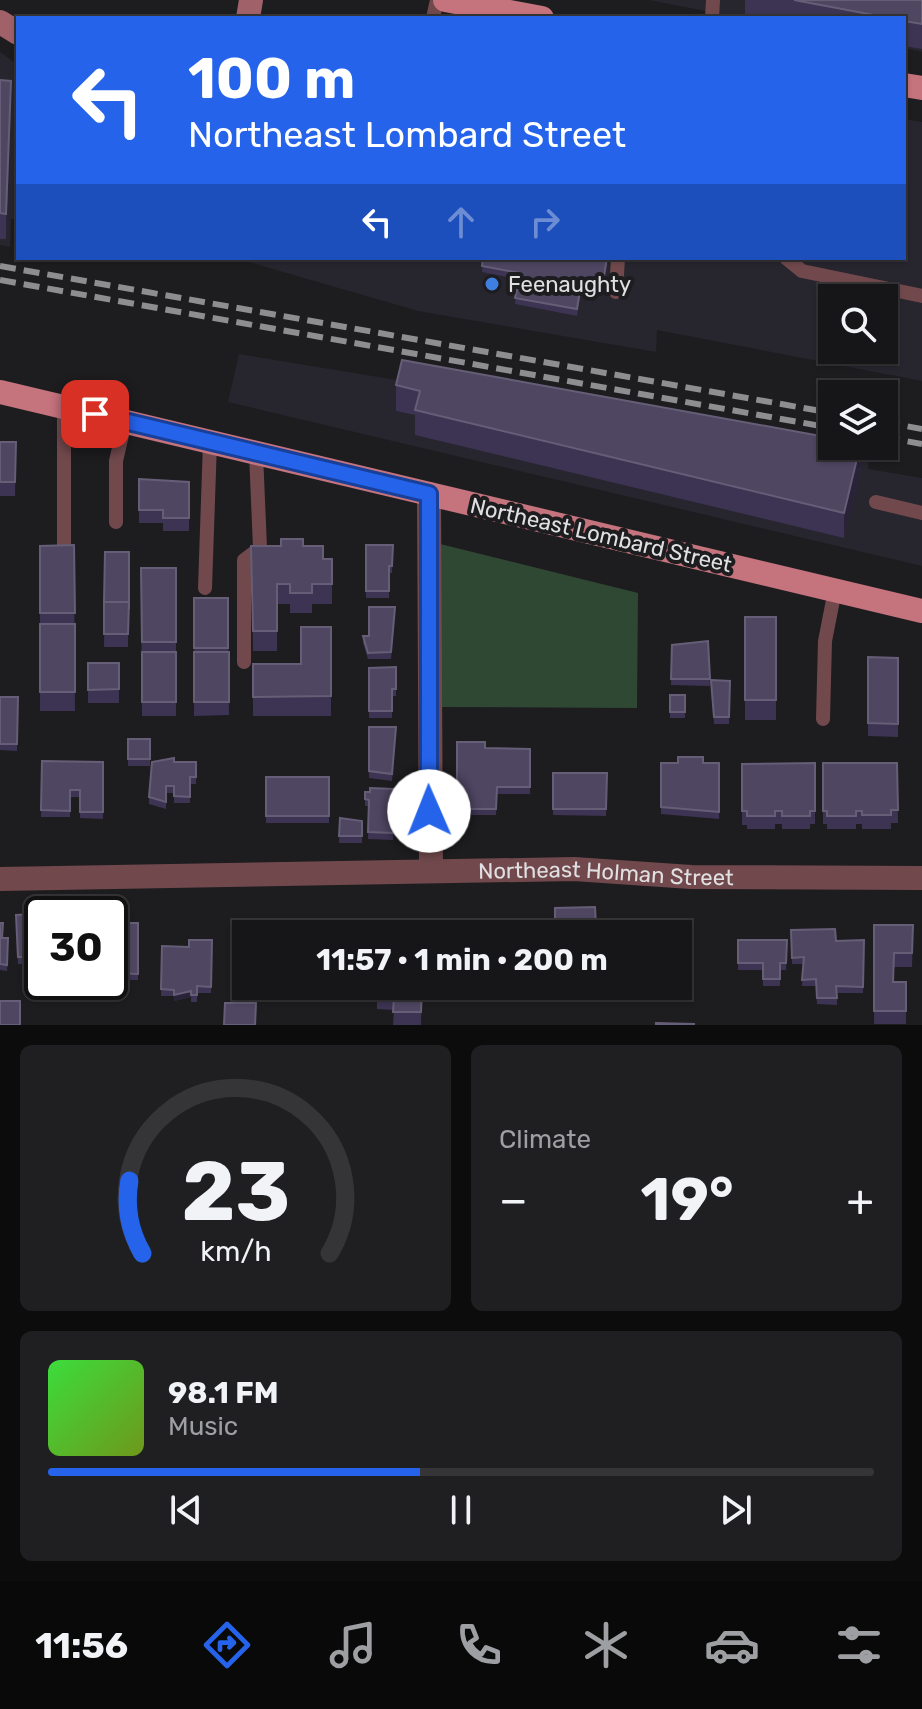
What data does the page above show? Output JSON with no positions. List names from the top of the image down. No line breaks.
{"streets":{"main road":["Northeast Lombard Street"],"street":["Northeast Holman Street"]},"places":["Feenaughty"],"page":{"turn":["100 m","Northeast Lombard Street"],"limit":"30","trip":"11:57 · 1 min · 200 m","tile":"Climate","heat":["−","19°","+"],"song":["98.1 FM","Music"],"tabs":"11:56","gauge":["23","km/h"]}}
